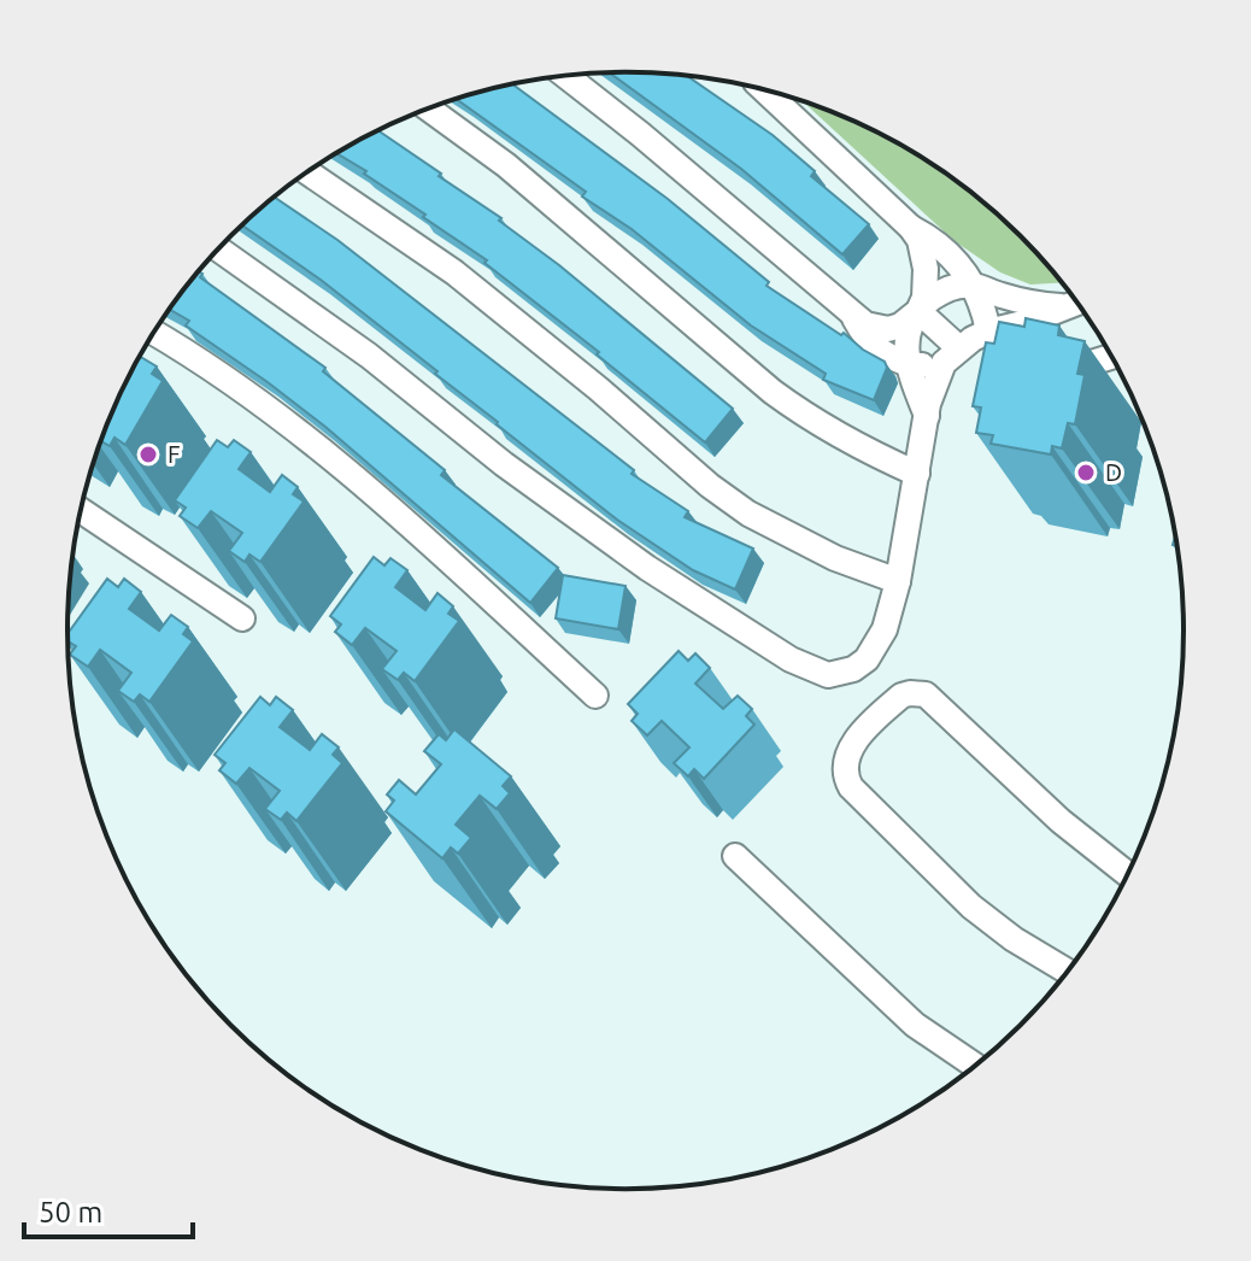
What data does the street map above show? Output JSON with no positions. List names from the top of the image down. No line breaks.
{"places":["F","D"],"scale_bar":"50 m"}
